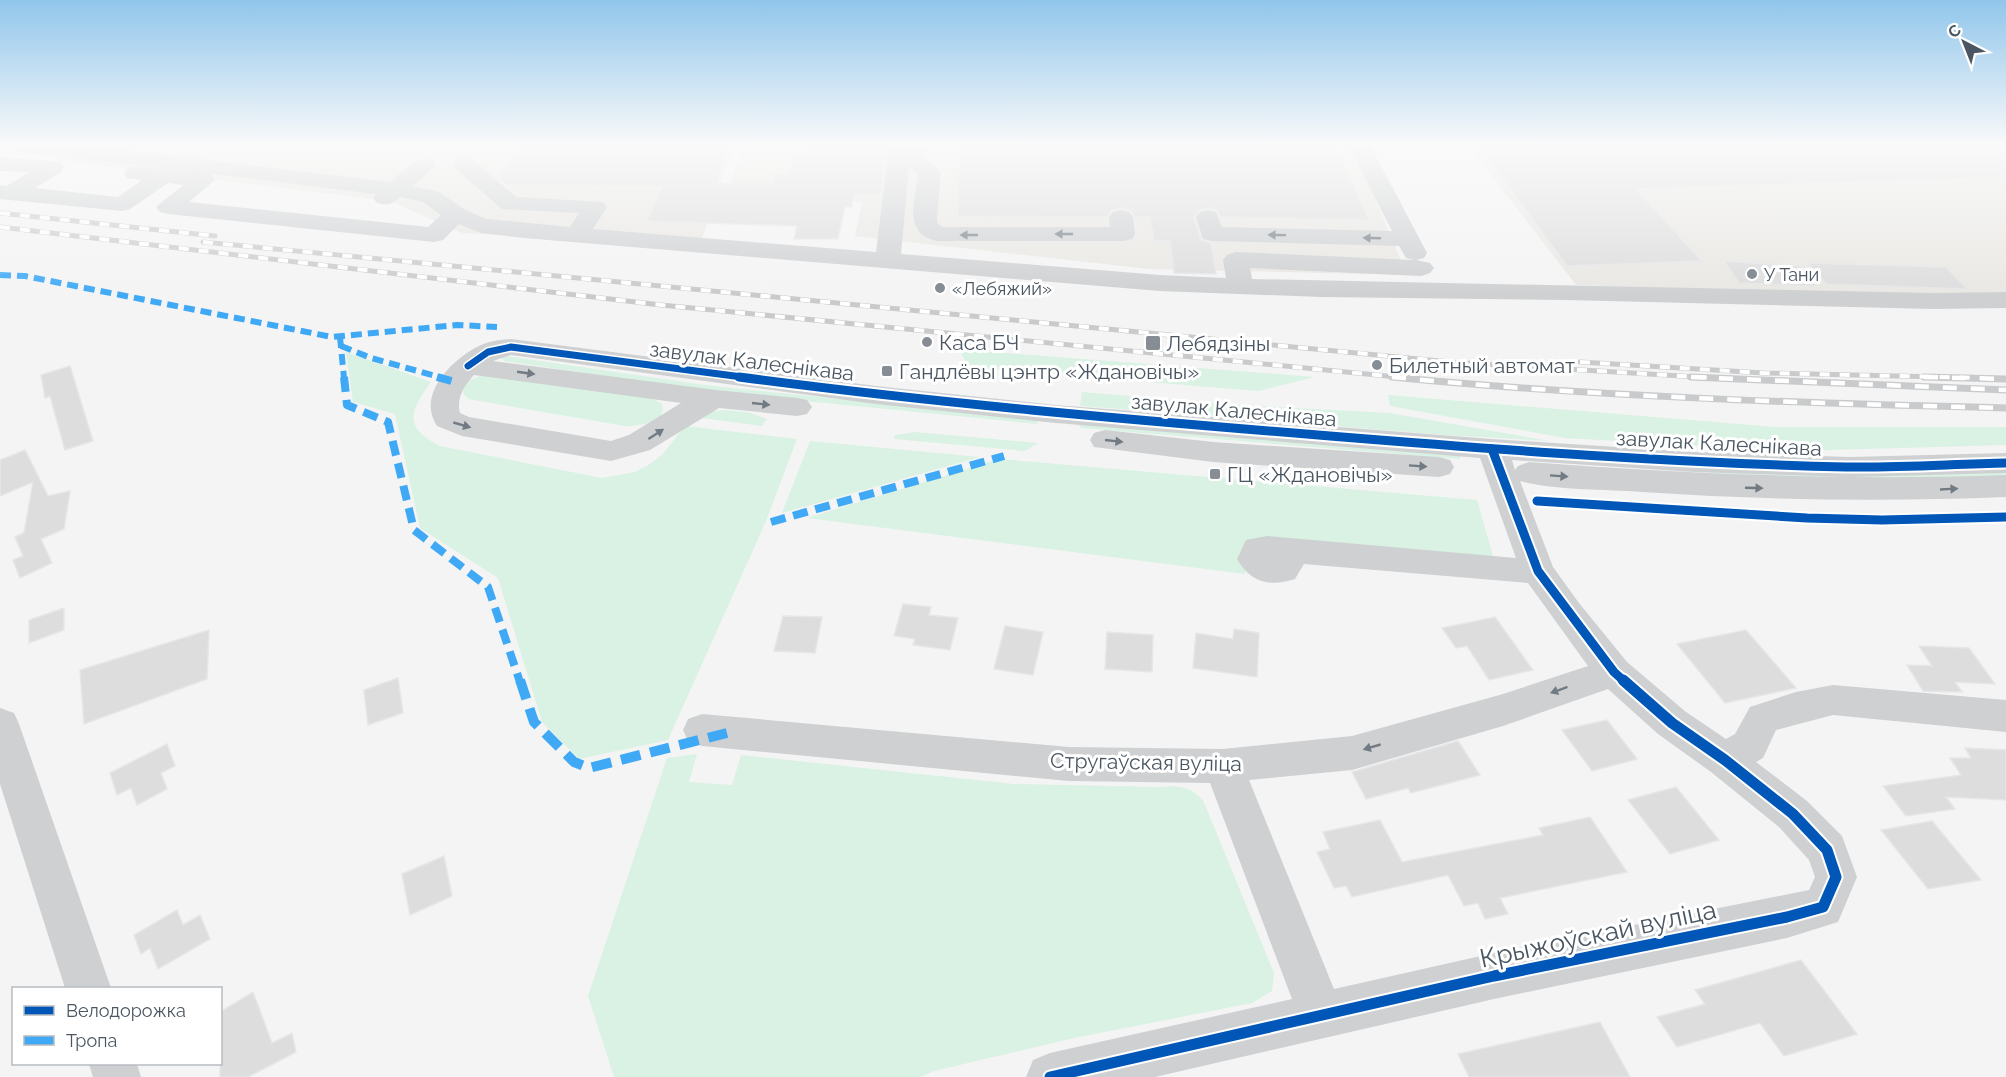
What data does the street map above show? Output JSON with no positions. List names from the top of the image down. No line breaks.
{"streets":{"street":["завулак Калеснікава","Стругаўская вуліца","Крыжоўскай вуліца"]},"crossings":[["завулак Калеснікава","Крыжоўскай вуліца"],["Стругаўская вуліца","Крыжоўскай вуліца"]],"places":{"other":["У Тани","«Лебяжий»","Каса БЧ","Билетный автомат"],"transit":["Лебядзіны","Гандлёвы цэнтр «Ждановічы»","ГЦ «Ждановічы»"]},"legend":["Велодорожка","Тропа"],"north":"top left"}
